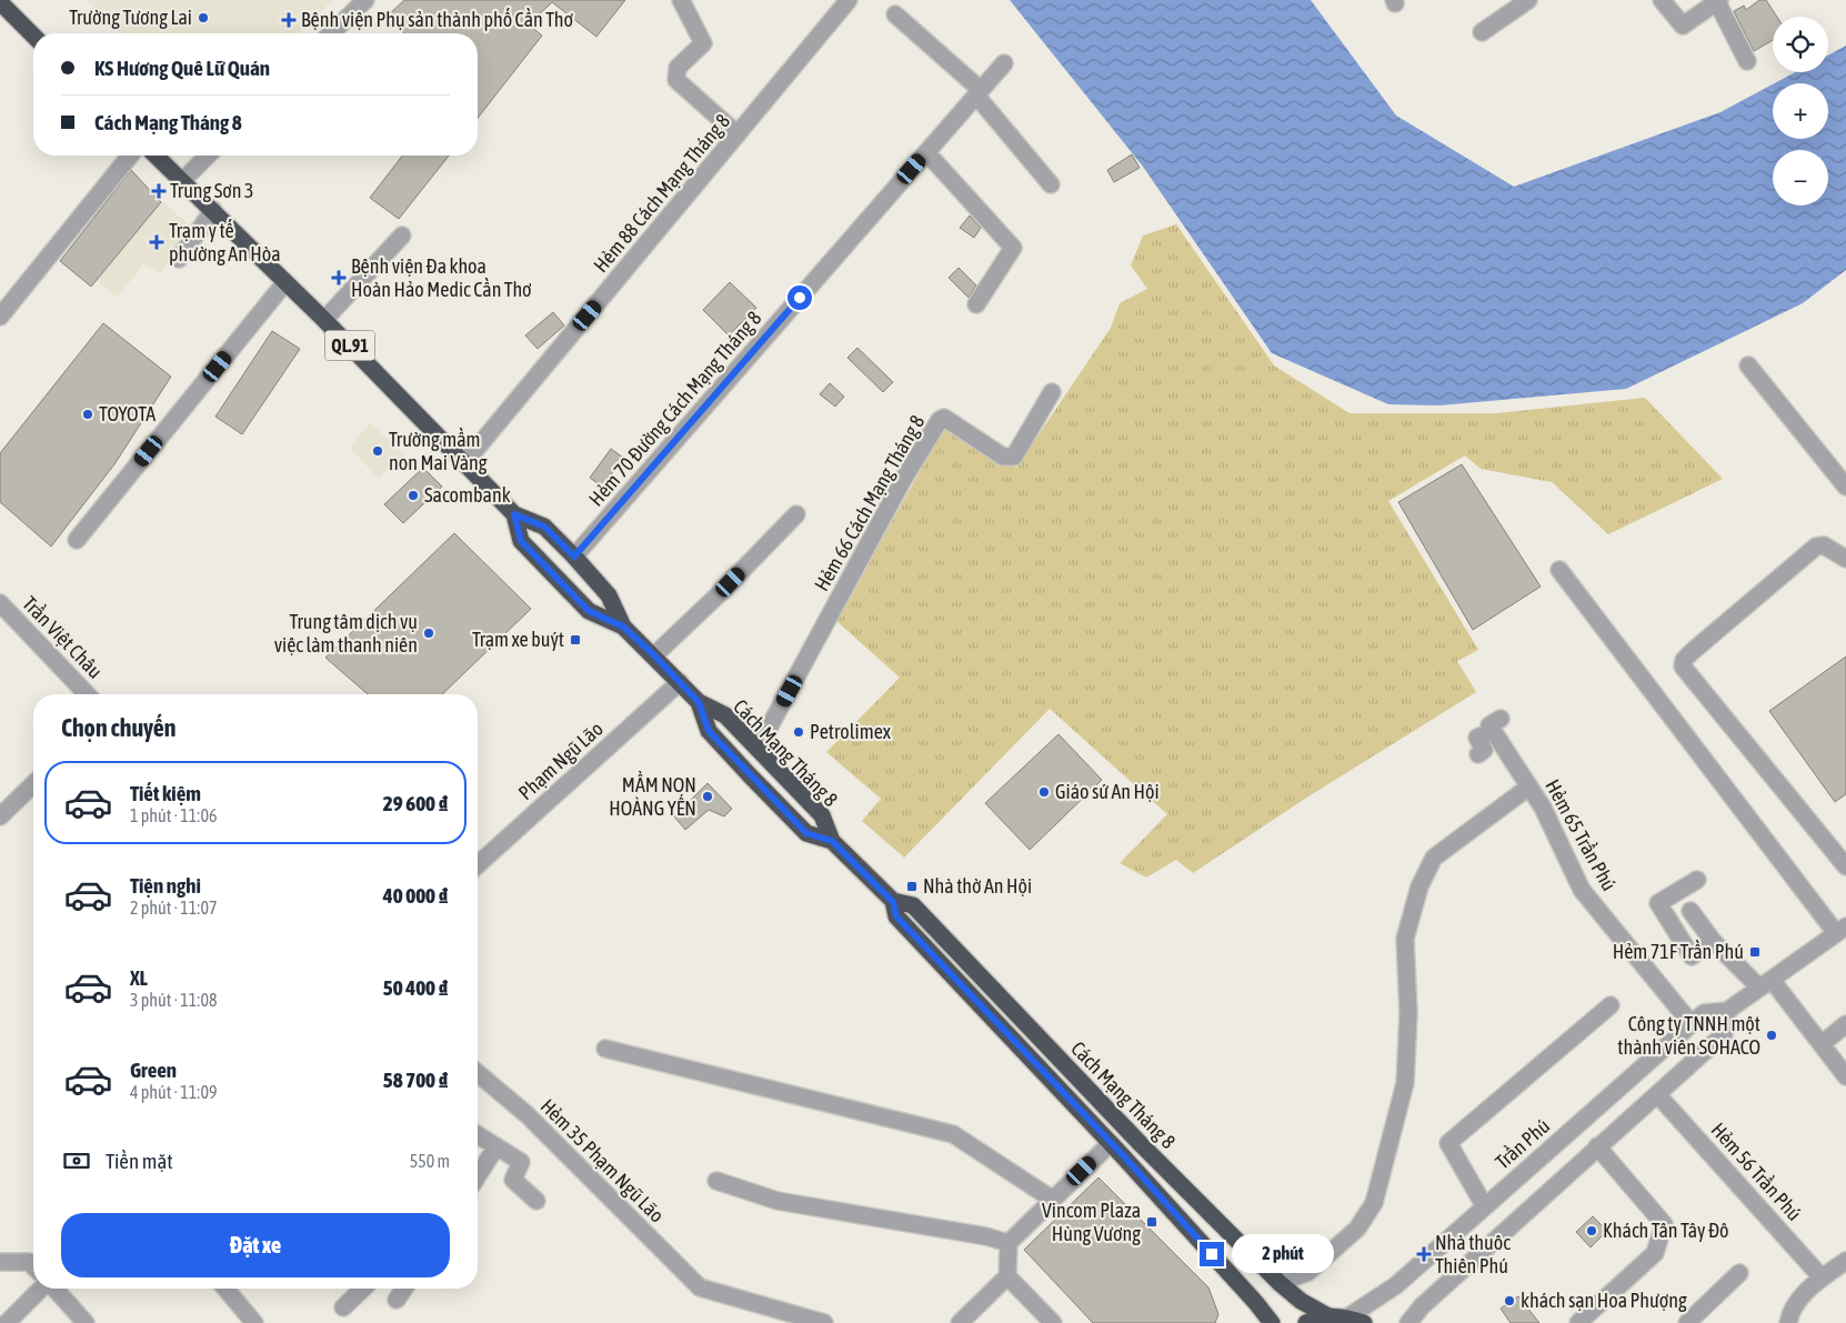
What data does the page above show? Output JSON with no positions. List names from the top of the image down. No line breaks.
{"streets":{"highway":["QL.91","Cách Mạng Tháng 8"],"street":["Hẻm 88 Cách Mạng Tháng 8","Hẻm 70 Đường Cách Mạng Tháng 8","Hẻm 66 Cách Mạng Tháng 8","Trần Việt Châu","Phạm Ngũ Lão","Hẻm 65 Trần Phú","Trần Phú","Hẻm 35 Phạm Ngũ Lão","Hẻm 56 Trần Phú"]},"crossings":[["Hẻm 88 Cách Mạng Tháng 8","Cách Mạng Tháng 8"],["Hẻm 70 Đường Cách Mạng Tháng 8","Cách Mạng Tháng 8"],["Hẻm 66 Cách Mạng Tháng 8","Cách Mạng Tháng 8"],["Cách Mạng Tháng 8","Phạm Ngũ Lão"],["Hẻm 65 Trần Phú","Trần Phú"]],"places":{"other":["Trường Tương Lai","TOYOTA","Trường mầm non Mai Vàng","Sacombank","Trung tâm dịch vụ việc làm thanh niên","Petrolimex","Giáo sứ An Hội","MẦM NON HOÀNG YẾN","Công ty TNNH một thành viên SOHACO","Khách Tân Tây Đô","khách sạn Hoa Phượng"],"health":["Bệnh viện Phụ sản thành phố Cần Thơ","Trung Sơn 3","Trạm y tế phường An Hòa","Bệnh viện Đa khoa Hoàn Hảo Medic Cần Thơ","Nhà thuôc Thiên Phú"],"transit":["Trạm xe buýt","Nhà thờ An Hội","Hẻm 71F Trần Phú","Vincom Plaza Hùng Vương"]},"page":{"map_buttons":["+","−"],"banner":["KS Hương Quê Lữ Quán","Cách Mạng Tháng 8"],"heading":"Chọn chuyến","list":[{"name":"Tiết kiệm","note":"1 phút · 11:06","value":"29 600 ₫"},{"name":"Tiện nghi","note":"2 phút · 11:07","value":"40 000 ₫"},{"name":"XL","note":"3 phút · 11:08","value":"50 400 ₫"},{"name":"Green","note":"4 phút · 11:09","value":"58 700 ₫"}],"pay":["Tiền mặt","550 m"],"buttons":"Đặt xe","bubble":"2 phút"}}
